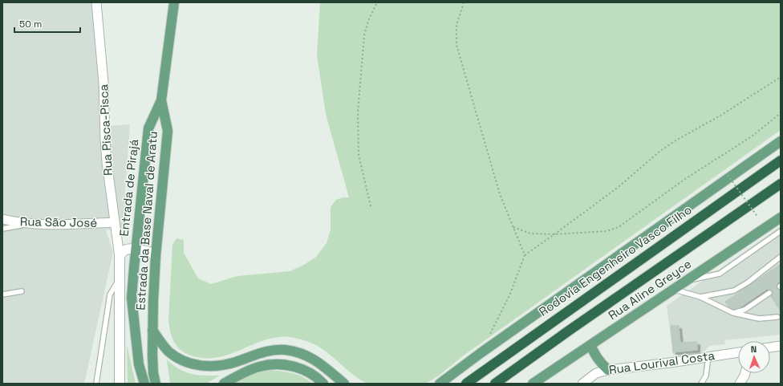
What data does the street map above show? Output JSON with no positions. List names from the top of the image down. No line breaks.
{"streets":{"highway":["Rodovia Engenheiro Vasco Filho"],"main road":["Entrada de Pirajá","Estrada da Base Naval de Aratu","Rua Aline Greyce"],"street":["Rua Pisca-Pisca","Rua São José","Rua Lourival Costa"]},"crossings":[["Rua Pisca-Pisca","Entrada de Pirajá"],["Rua Pisca-Pisca","Rua São José"],["Entrada de Pirajá","Estrada da Base Naval de Aratu"]],"scale_bar":"50 m","north":"top"}
